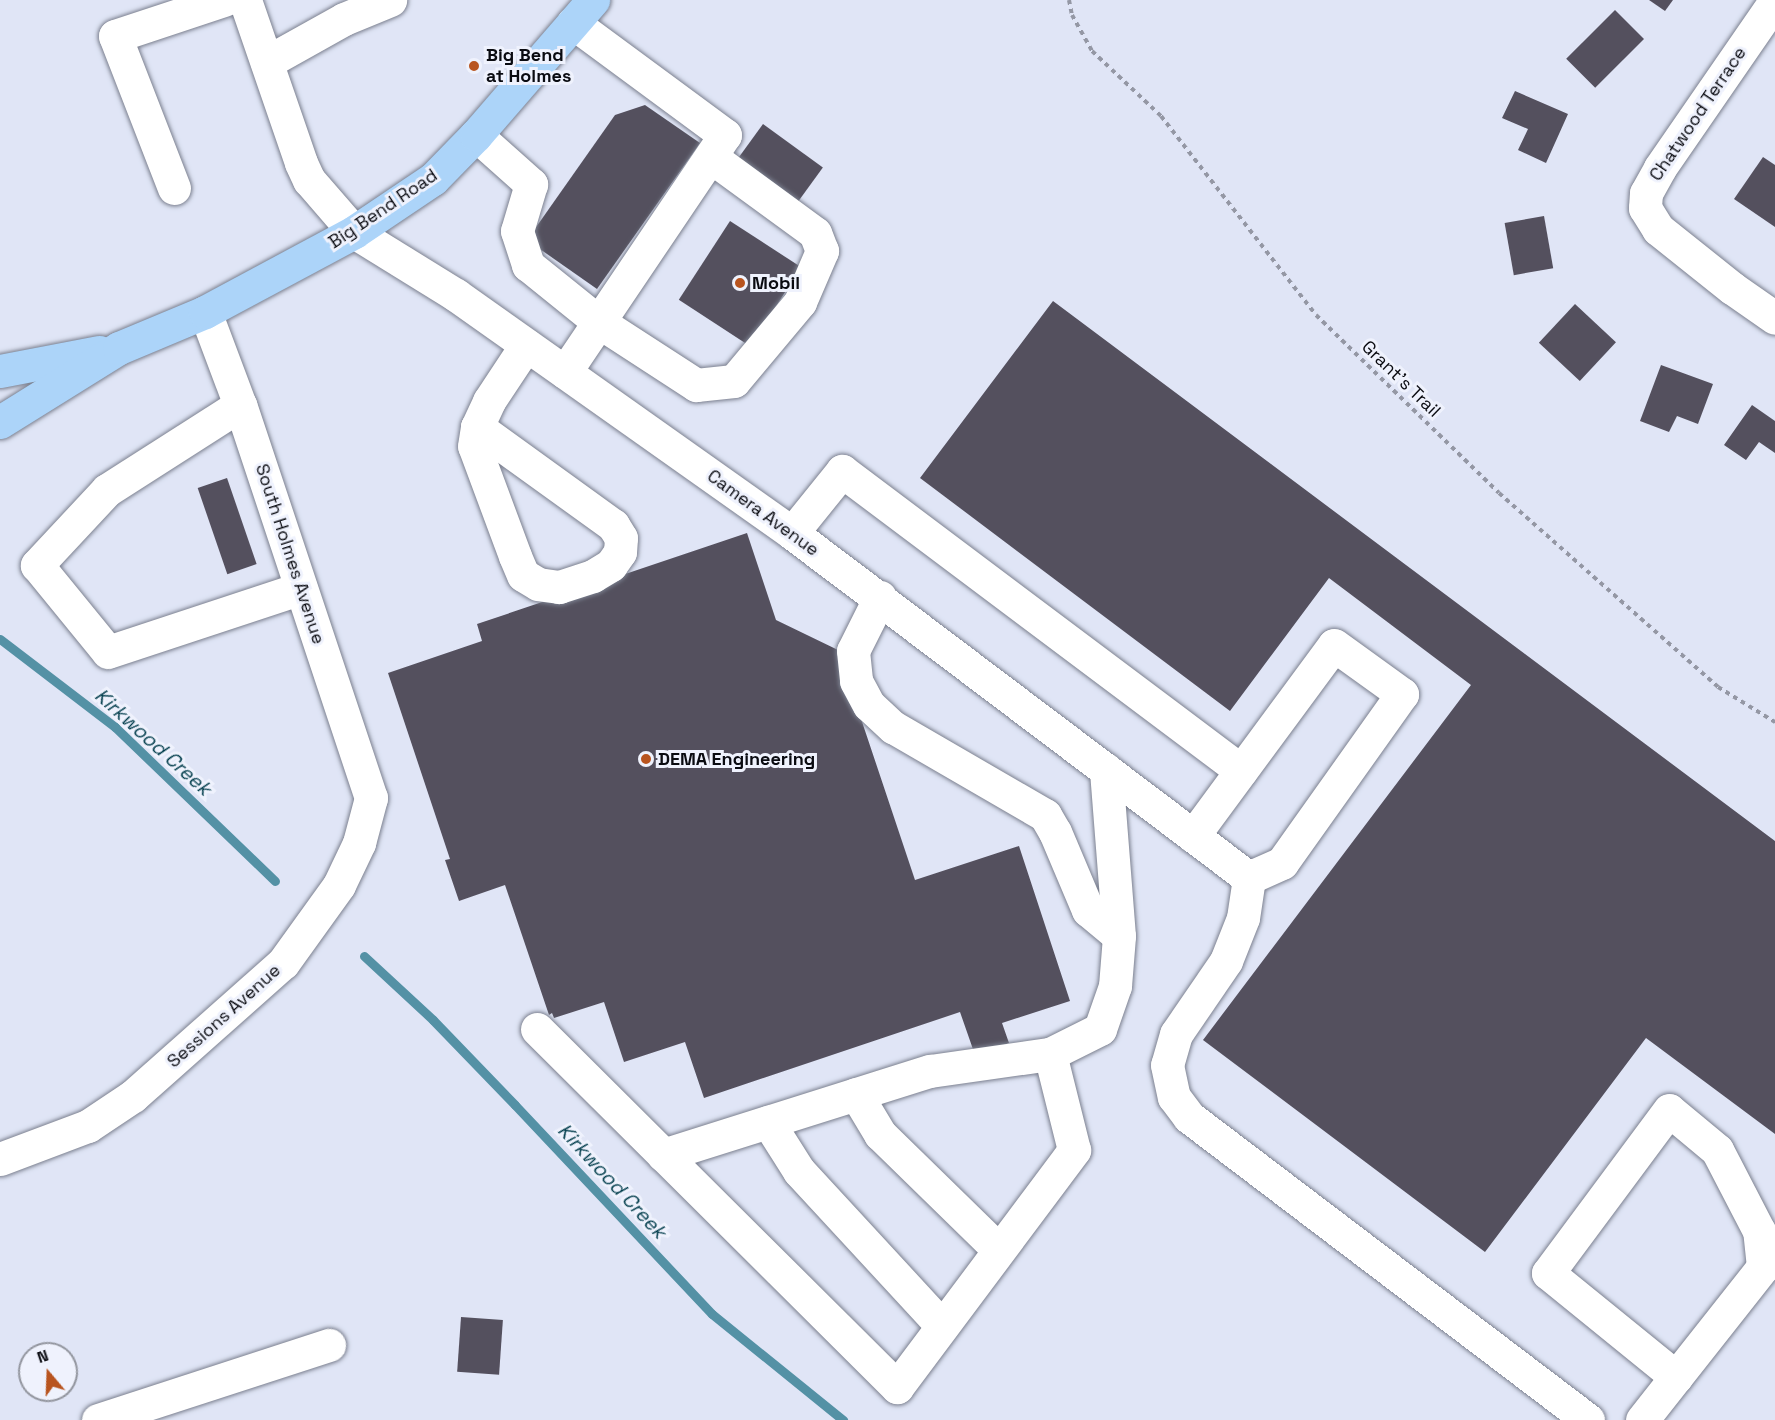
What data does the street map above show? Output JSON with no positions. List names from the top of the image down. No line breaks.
{"streets":{"main road":["Big Bend Road"],"street":["Chatwood Terrace","Camera Avenue","South Holmes Avenue","Sessions Avenue"],"path":["Grant's Trail"]},"crossings":[["Big Bend Road","Camera Avenue"],["Big Bend Road","South Holmes Avenue"],["South Holmes Avenue","Sessions Avenue"]],"water":["Kirkwood Creek"],"places":["Big Bend at Holmes","Mobil","DEMA Engineering"],"north":"top"}
